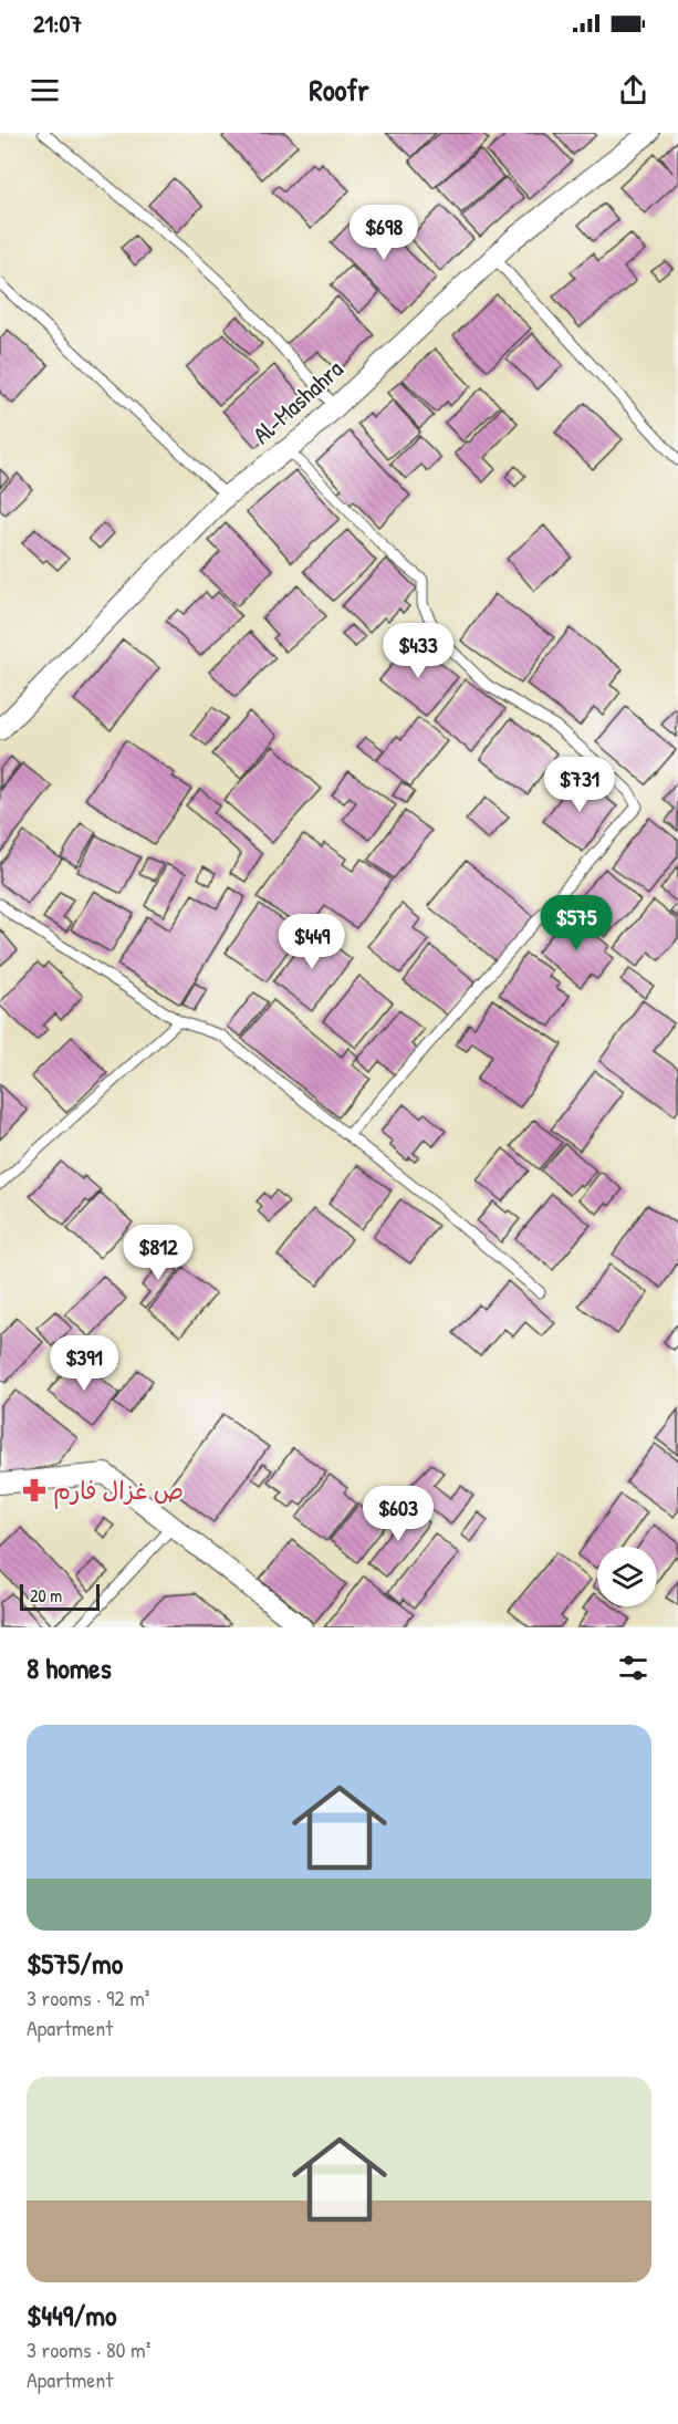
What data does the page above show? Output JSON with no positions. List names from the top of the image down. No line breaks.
{"streets":{"street":["Al-Mashahra"]},"places":{"pharmacy":["ص غزال فارم"]},"scale_bar":"20 m","page":{"status":"21:07","header":"Roofr","price":["$698","$433","$731","$575","$449","$812","$391","$603"],"scale":"20 m","heading":"8 homes","list":[{"name":"$575/mo","note":"3 rooms · 92 m² · Apartment"},{"name":"$449/mo","note":"3 rooms · 80 m² · Apartment"}]}}
